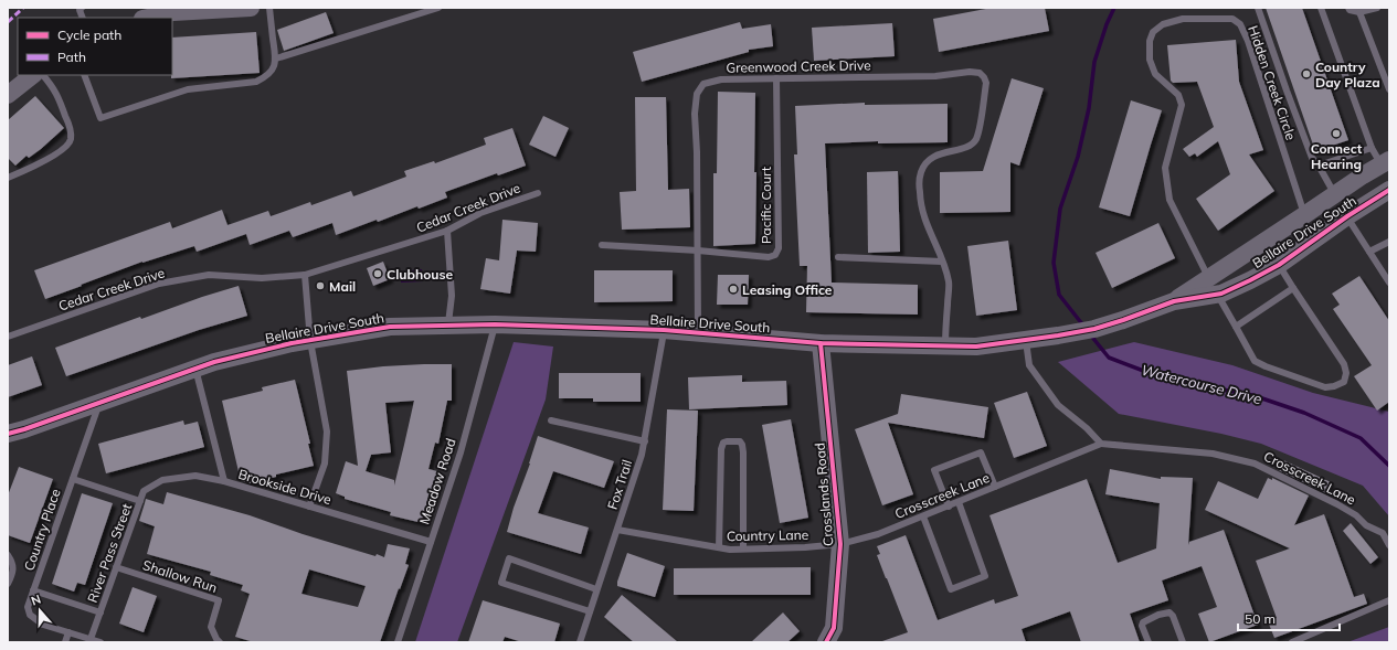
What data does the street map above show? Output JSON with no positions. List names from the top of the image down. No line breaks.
{"streets":{"street":["Bellaire Drive South","Crosslands Road"],"lane":["Greenwood Creek Drive","Hidden Creek Circle","Pacific Court","Cedar Creek Drive","Crosscreek Lane","Meadow Road","Fox Trail","Brookside Drive","Country Place","Country Lane","River Pass Street","Shallow Run"]},"crossings":[["Greenwood Creek Drive","Pacific Court"],["Greenwood Creek Drive","Bellaire Drive South"],["Hidden Creek Circle","Bellaire Drive South"],["Bellaire Drive South","Meadow Road"],["Bellaire Drive South","Fox Trail"],["Bellaire Drive South","Crosslands Road"],["Bellaire Drive South","Country Place"],["Crosscreek Lane","Crosslands Road"],["Crosscreek Lane","Country Lane"],["Meadow Road","Brookside Drive"],["Fox Trail","Country Lane"],["Brookside Drive","River Pass Street"],["Crosslands Road","Country Lane"],["Country Place","River Pass Street"],["River Pass Street","Shallow Run"]],"water":["Watercourse Drive"],"places":["Country Day Plaza","Connect Hearing","Clubhouse","Mail","Leasing Office"],"legend":["Cycle path","Path"],"scale_bar":"50 m","north":"top"}
